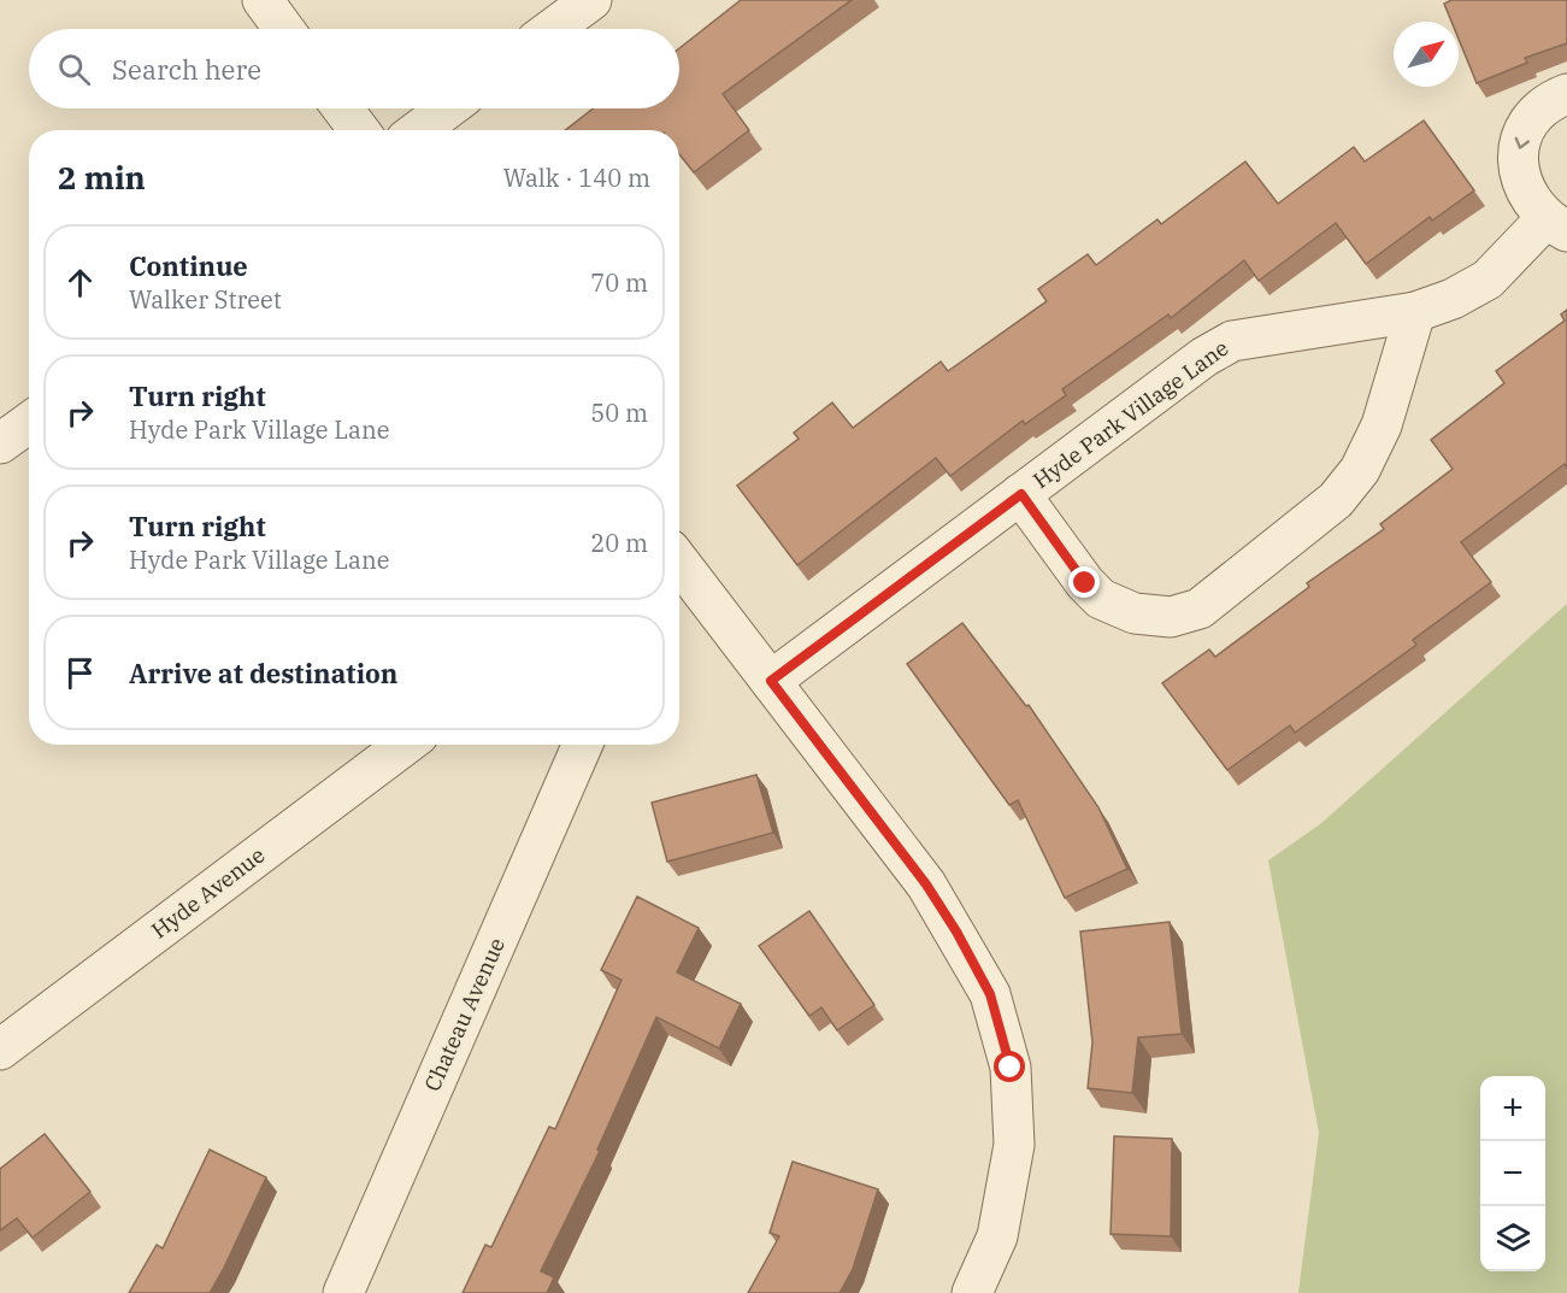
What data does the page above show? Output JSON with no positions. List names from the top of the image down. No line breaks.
{"streets":{"street":["Hyde Park Village Lane","Hyde Avenue","Chateau Avenue"]},"north":"top right","page":{"search":"Search here","heading":["2 min","Walk · 140 m"],"list":[["Continue","Walker Street","70 m"],["Turn right","Hyde Park Village Lane","50 m"],["Turn right","Hyde Park Village Lane","20 m"],"Arrive at destination"],"map_buttons":["+","−"]}}
